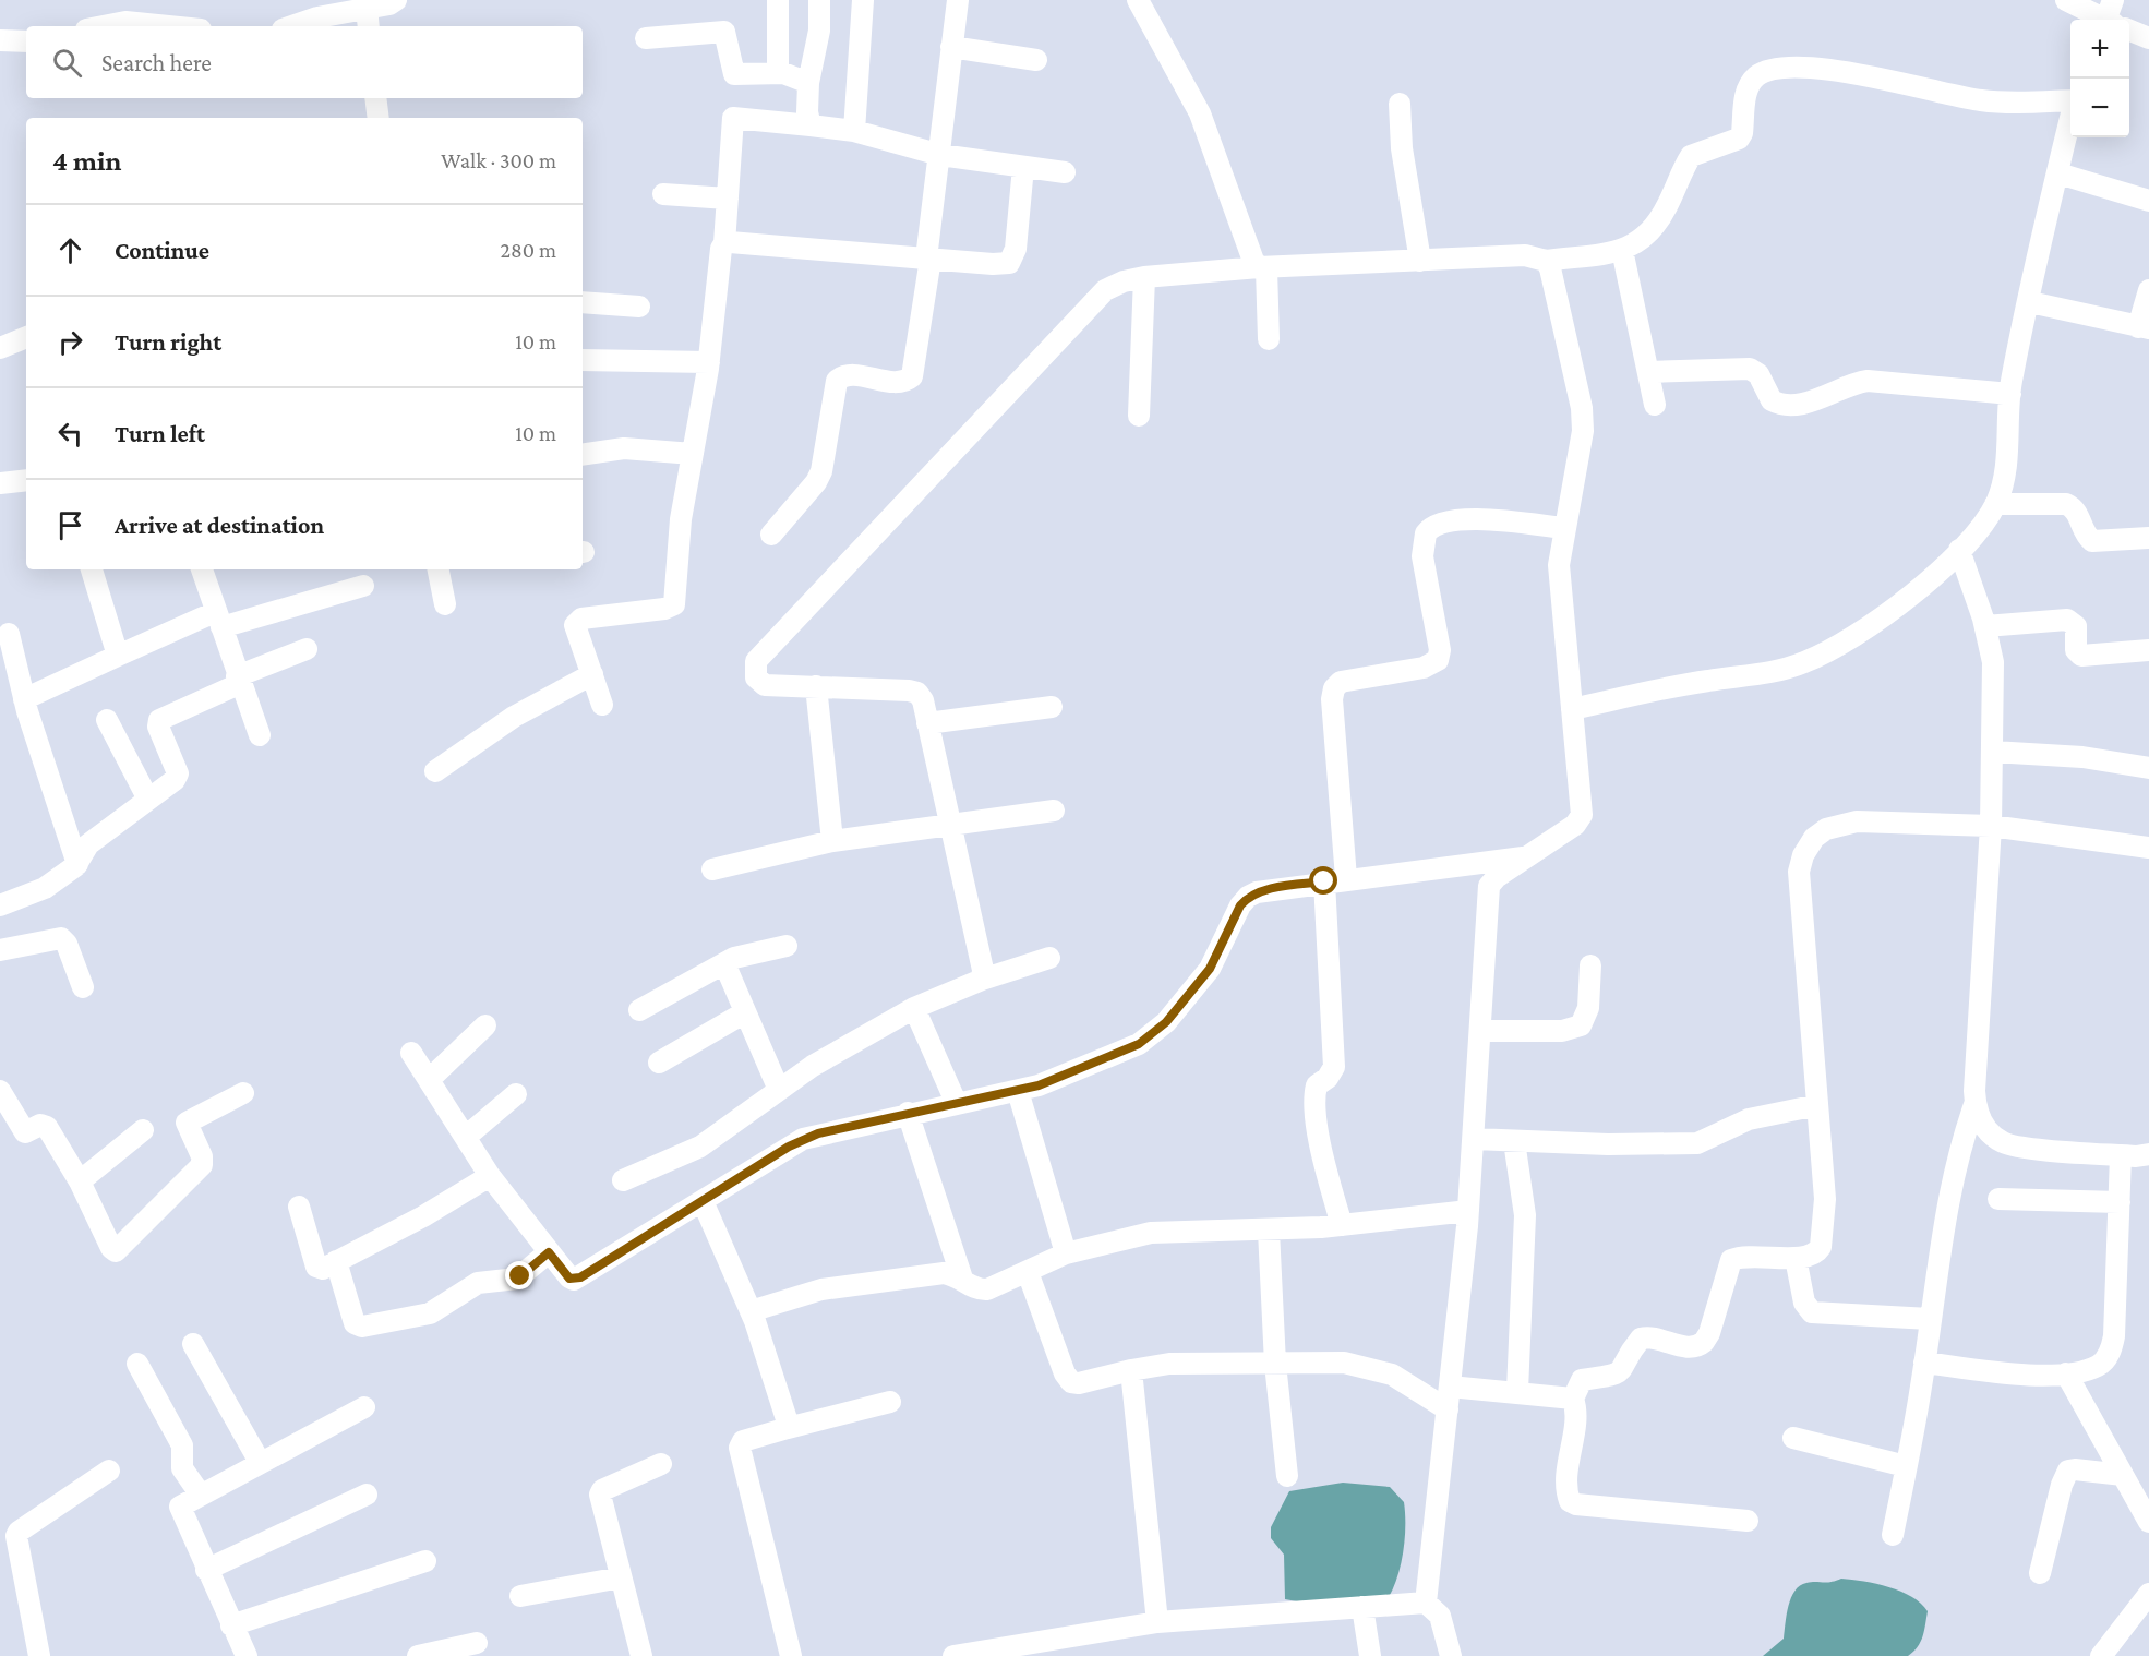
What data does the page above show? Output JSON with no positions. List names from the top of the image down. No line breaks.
{"page":{"map_buttons":["+","−"],"search":"Search here","heading":["4 min","Walk · 300 m"],"list":[["Continue","280 m"],["Turn right","10 m"],["Turn left","10 m"],"Arrive at destination"]}}
